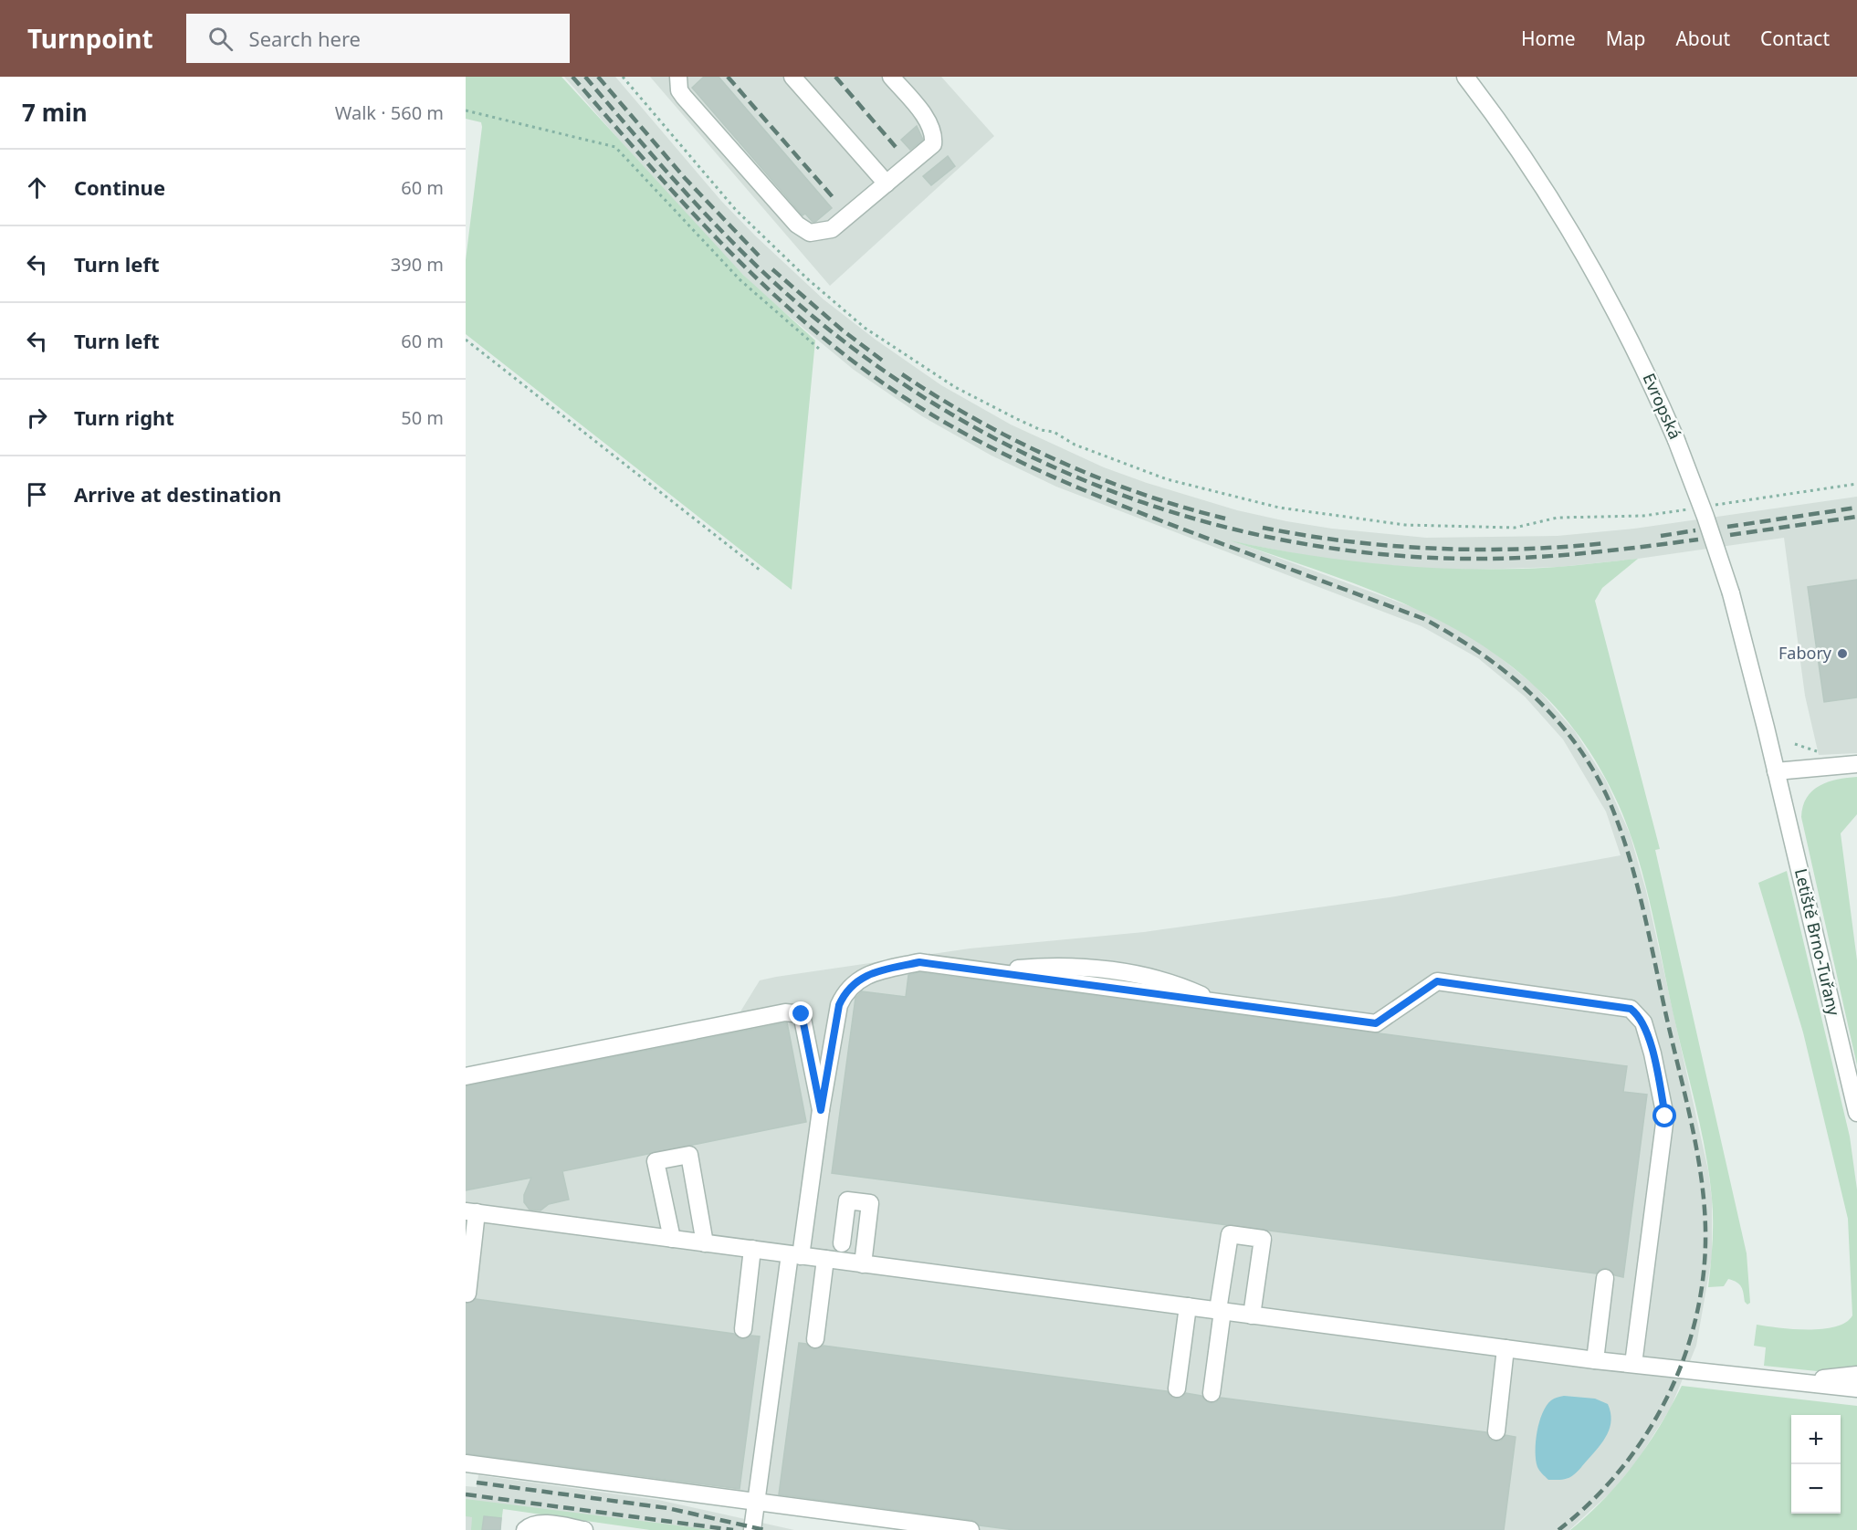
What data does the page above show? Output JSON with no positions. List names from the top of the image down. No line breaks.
{"streets":{"street":["Evropská","Letiště Brno-Tuřany"]},"crossings":[["Evropská","Letiště Brno-Tuřany"]],"places":["Fabory"],"page":{"header":"Turnpoint","search":"Search here","nav":["Home","Map","About","Contact"],"heading":["7 min","Walk · 560 m"],"list":[["Continue","60 m"],["Turn left","390 m"],["Turn left","60 m"],["Turn right","50 m"],"Arrive at destination"],"map_buttons":["+","−"]}}
